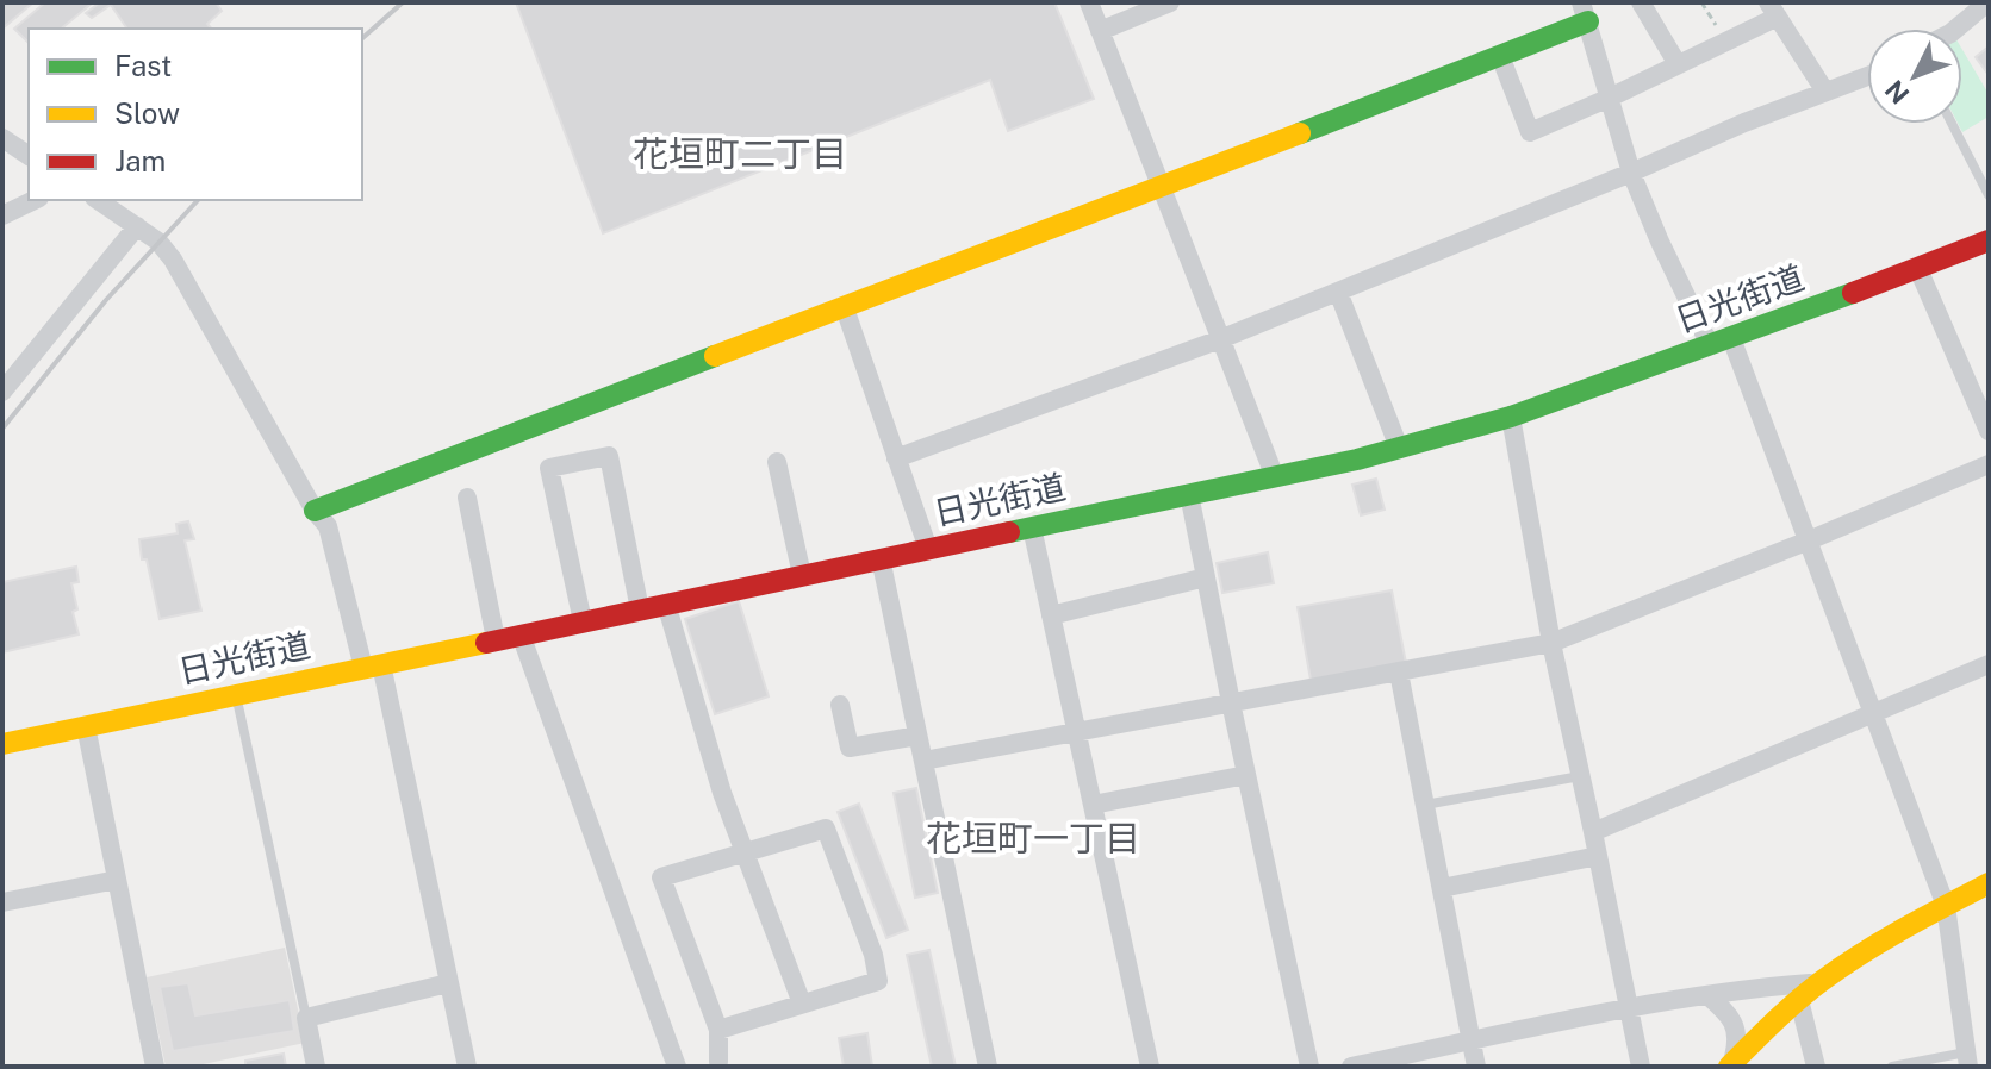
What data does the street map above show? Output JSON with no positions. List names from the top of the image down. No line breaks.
{"streets":{"main road":["日光街道"]},"districts":["花垣町二丁目","花垣町一丁目"],"legend":["Fast","Slow","Jam"],"north":"bottom left"}
